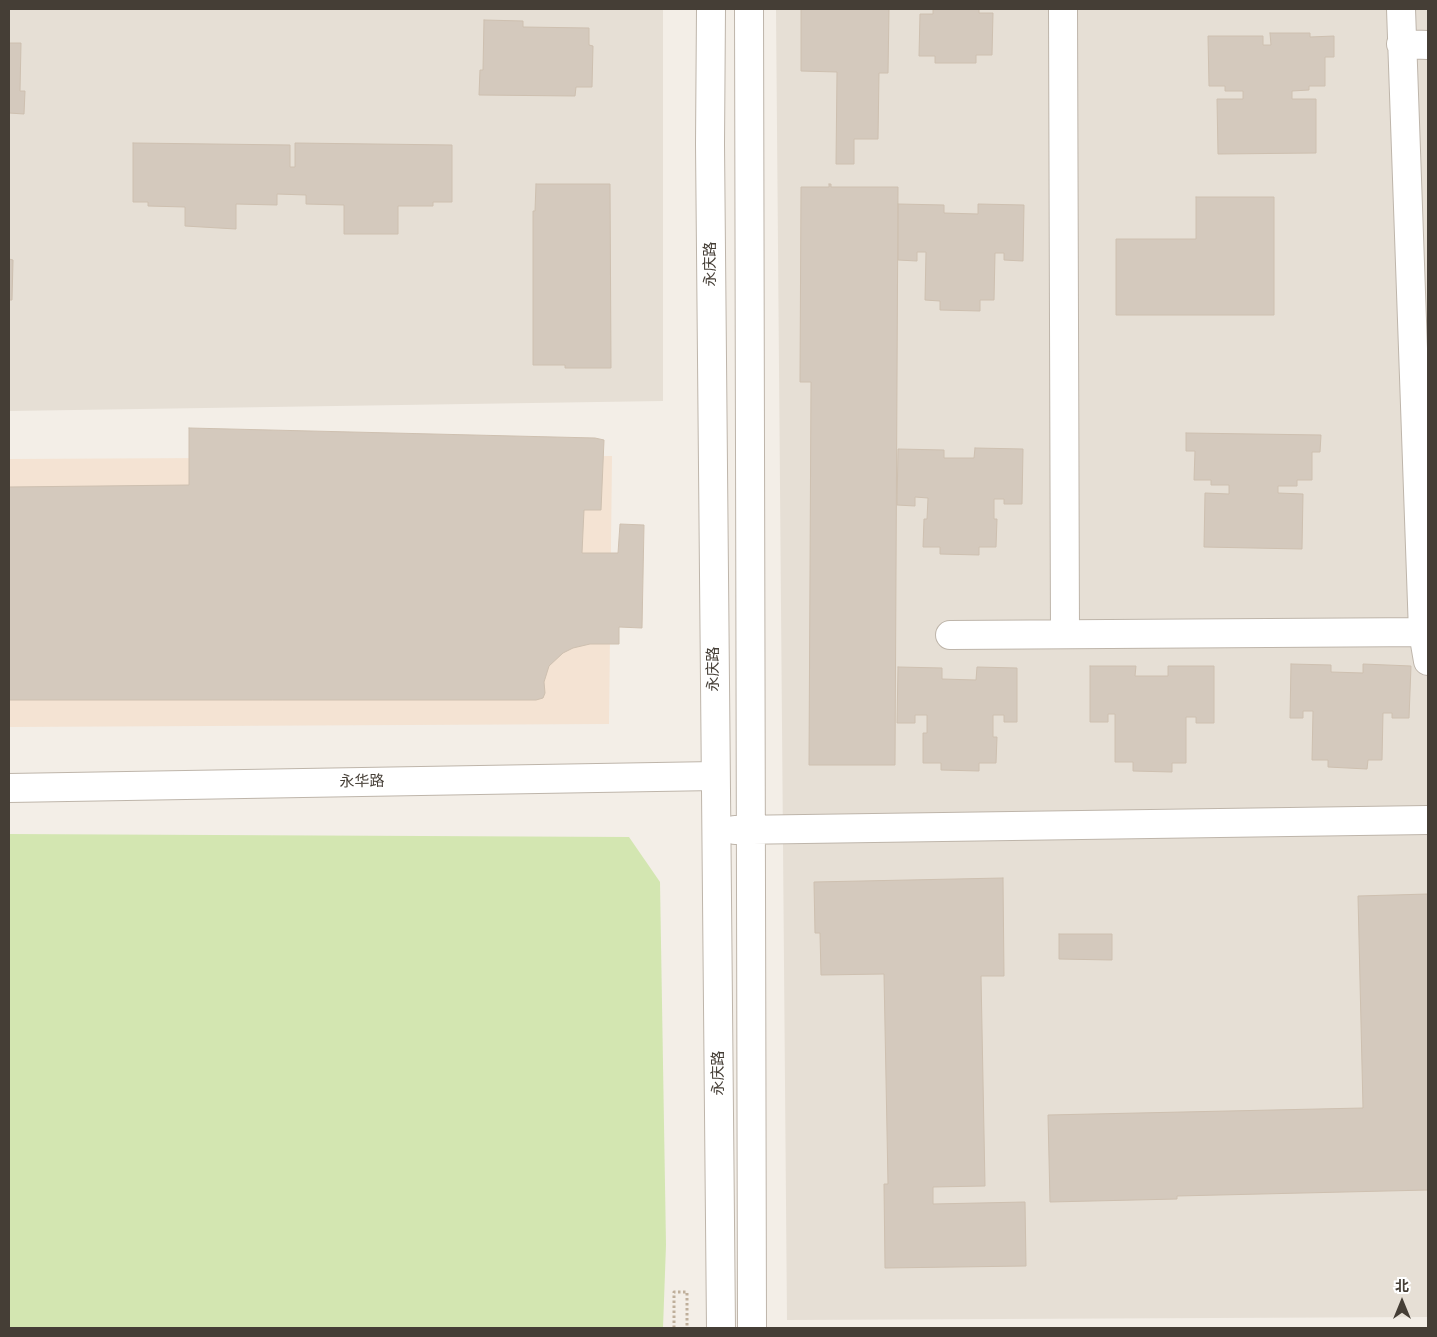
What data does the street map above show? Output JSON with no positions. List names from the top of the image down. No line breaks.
{"streets":{"street":["永庆路","永华路"]},"crossings":[["永庆路","永华路"]],"north":"top"}
